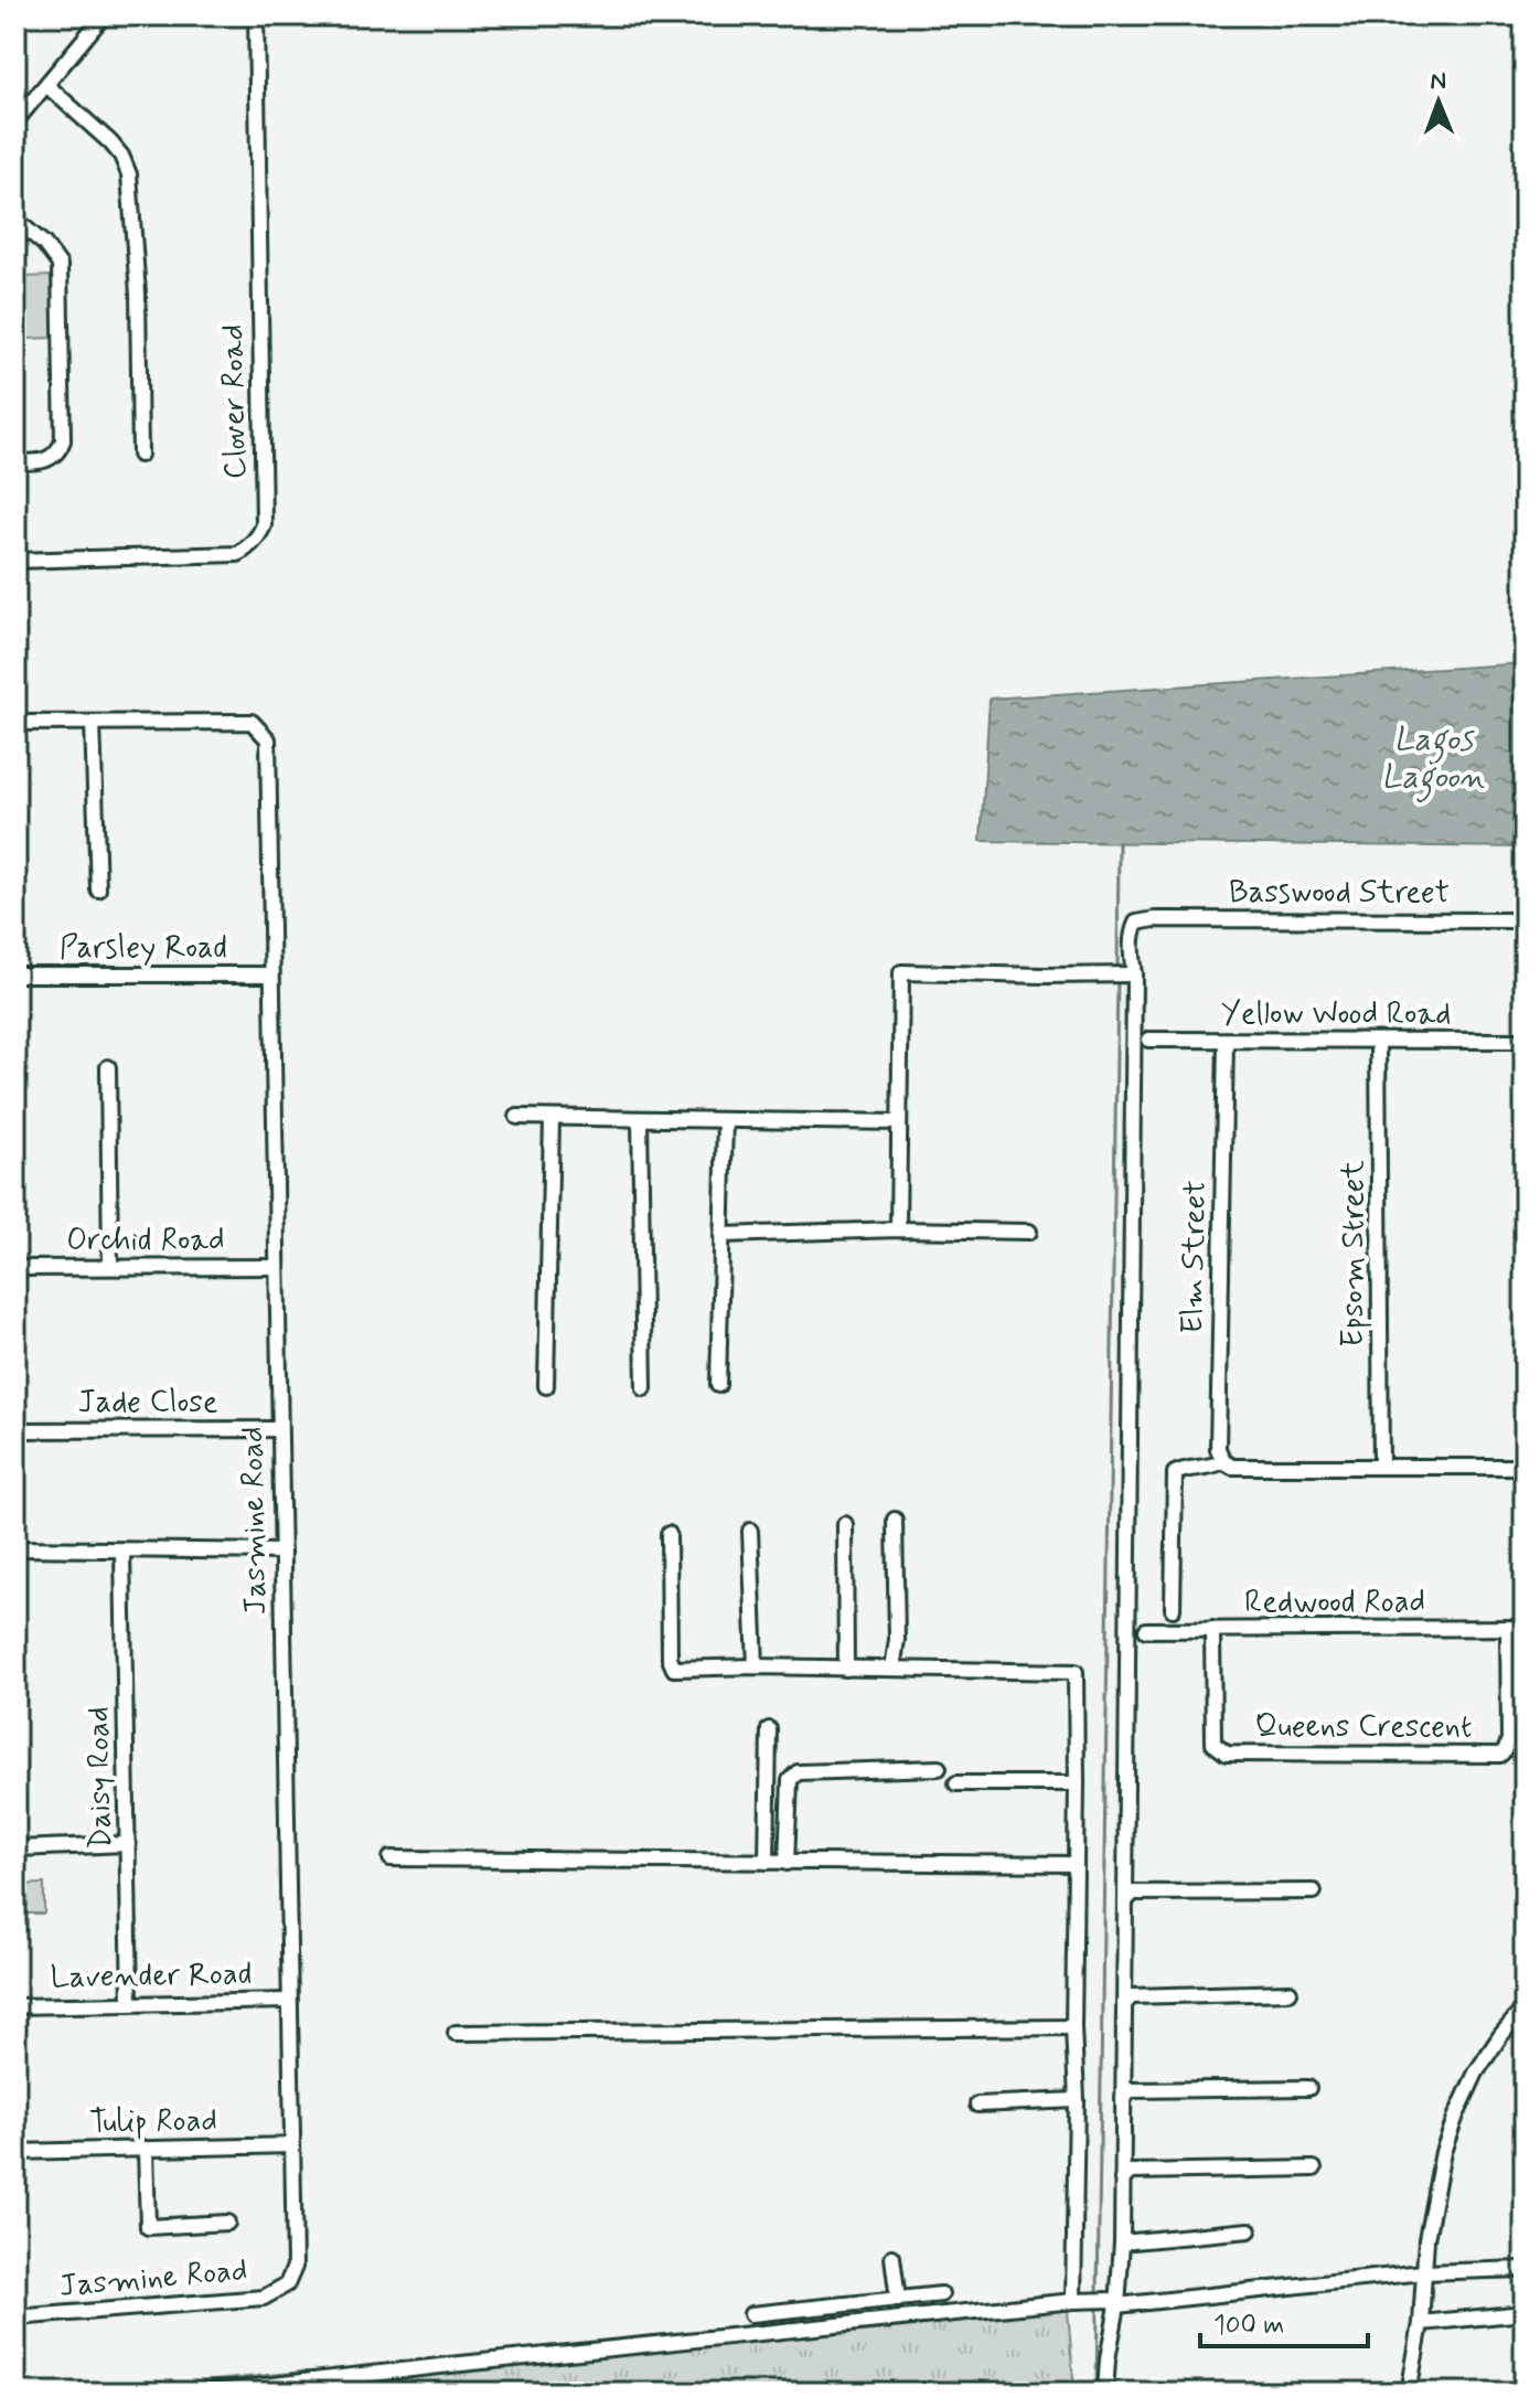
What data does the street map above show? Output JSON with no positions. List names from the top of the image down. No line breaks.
{"streets":{"street":["Clover Road","Basswood Street","Parsley Road","Yellow Wood Road","Orchid Road","Epsom Street","Elm Street","Jade Close","Jasmine Road","Redwood Road","Queens Crescent","Daisy Road","Lavender Road","Tulip Road"]},"crossings":[["Parsley Road","Jasmine Road"],["Yellow Wood Road","Epsom Street"],["Yellow Wood Road","Elm Street"],["Orchid Road","Jasmine Road"],["Jade Close","Jasmine Road"],["Jasmine Road","Lavender Road"],["Jasmine Road","Tulip Road"],["Redwood Road","Queens Crescent"],["Daisy Road","Lavender Road"]],"water":["Lagos Lagoon"],"scale_bar":"100 m","north":"top"}
